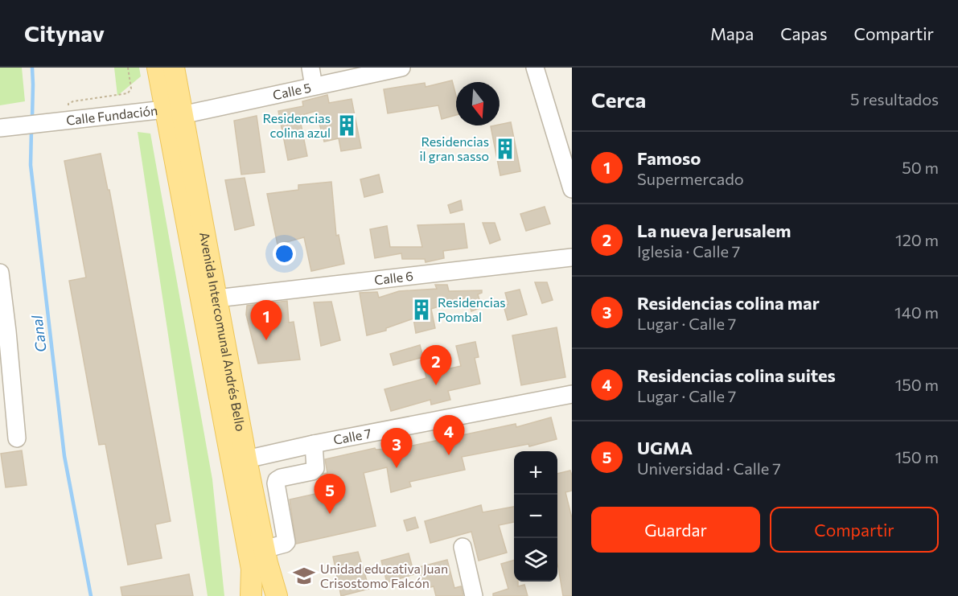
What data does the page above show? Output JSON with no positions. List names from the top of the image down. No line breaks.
{"streets":{"main road":["Avenida Intercomunal Andrés Bello"],"street":["Calle 5","Calle Fundación","Calle 6","Calle 7"]},"crossings":[["Calle 5","Calle Fundación"],["Calle 5","Avenida Intercomunal Andrés Bello"],["Calle Fundación","Avenida Intercomunal Andrés Bello"],["Calle 6","Avenida Intercomunal Andrés Bello"],["Avenida Intercomunal Andrés Bello","Calle 7"]],"water":["Canal"],"places":{"building":["Residencias colina azul","Residencias il gran sasso","Residencias Pombal"],"school or university":["Unidad educativa Juan Crisostomo Falcón"]},"north":"bottom","page":{"header":"Citynav","nav":["Mapa","Capas","Compartir"],"heading":["Cerca","5 resultados"],"list":[{"mark":"1","name":"Famoso","note":"Supermercado","value":"50 m"},{"mark":"2","name":"La nueva Jerusalem","note":"Iglesia · Calle 7","value":"120 m"},{"mark":"3","name":"Residencias colina mar","note":"Lugar · Calle 7","value":"140 m"},{"mark":"4","name":"Residencias colina suites","note":"Lugar · Calle 7","value":"150 m"},{"mark":"5","name":"UGMA","note":"Universidad · Calle 7","value":"150 m"}],"pins":["1","2","4","3","5"],"map_buttons":["+","−"],"buttons":["Guardar","Compartir"]}}
